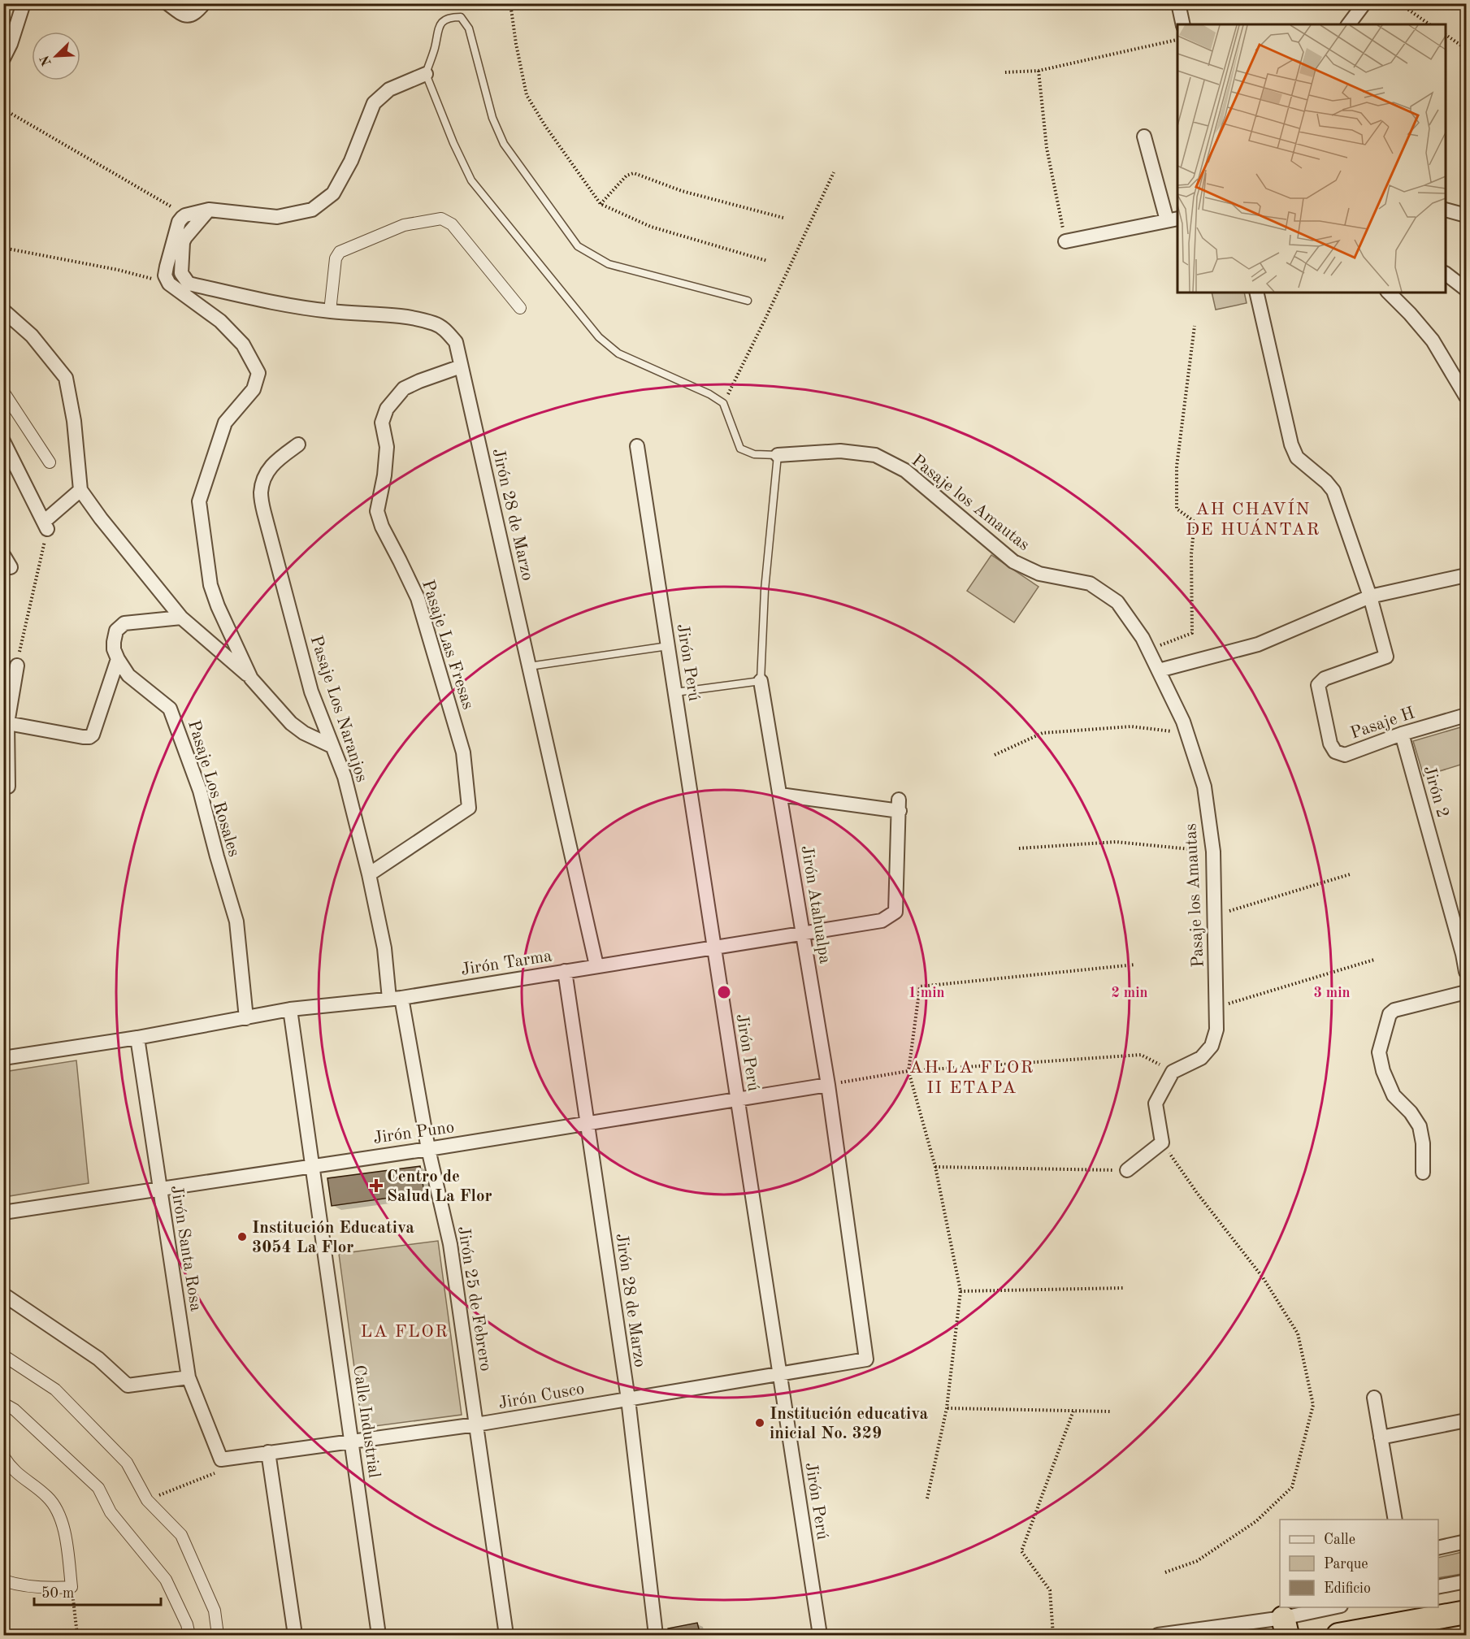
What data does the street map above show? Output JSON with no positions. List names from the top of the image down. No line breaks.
{"streets":{"street":["Pasaje los Amautas","Jirón 28 de Marzo","Pasaje Las Fresas","Jirón Perú","Pasaje Los Naranjos","Pasaje H","Pasaje Los Rosales","Jirón 2","Jirón Atahualpa","Jirón Tarma","Jirón Puno","Jirón Santa Rosa","Jirón 25 de Febrero","Jirón Cusco","Calle Industrial"]},"crossings":[["Pasaje los Amautas","Jirón Atahualpa"],["Jirón 28 de Marzo","Pasaje Las Fresas"],["Jirón 28 de Marzo","Jirón Tarma"],["Jirón 28 de Marzo","Jirón Puno"],["Jirón 28 de Marzo","Jirón Cusco"],["Pasaje Las Fresas","Pasaje Los Naranjos"],["Jirón Perú","Jirón Tarma"],["Jirón Perú","Jirón Puno"],["Jirón Perú","Jirón Cusco"],["Pasaje Los Naranjos","Jirón Tarma"],["Pasaje Los Naranjos","Jirón 25 de Febrero"],["Pasaje H","Jirón 2"],["Pasaje Los Rosales","Jirón Tarma"],["Jirón Atahualpa","Jirón Tarma"],["Jirón Atahualpa","Jirón Puno"],["Jirón Atahualpa","Jirón Cusco"],["Jirón Tarma","Jirón Santa Rosa"],["Jirón Tarma","Jirón 25 de Febrero"],["Jirón Tarma","Calle Industrial"],["Jirón Puno","Jirón Santa Rosa"],["Jirón Puno","Jirón 25 de Febrero"],["Jirón Puno","Calle Industrial"],["Jirón Santa Rosa","Jirón Cusco"],["Jirón 25 de Febrero","Jirón Cusco"],["Jirón Cusco","Calle Industrial"]],"districts":["AH CHAVÍN DE HUÁNTAR","AH LA FLOR II ETAPA","LA FLOR"],"places":{"health":["Centro de Salud La Flor"],"other":["Institución Educativa 3054 La Flor","Institución educativa inicial No. 329"]},"legend":["Calle","Parque","Edificio"],"scale_bar":"50 m","north":"bottom left","rings":["1 min","2 min","3 min"]}
